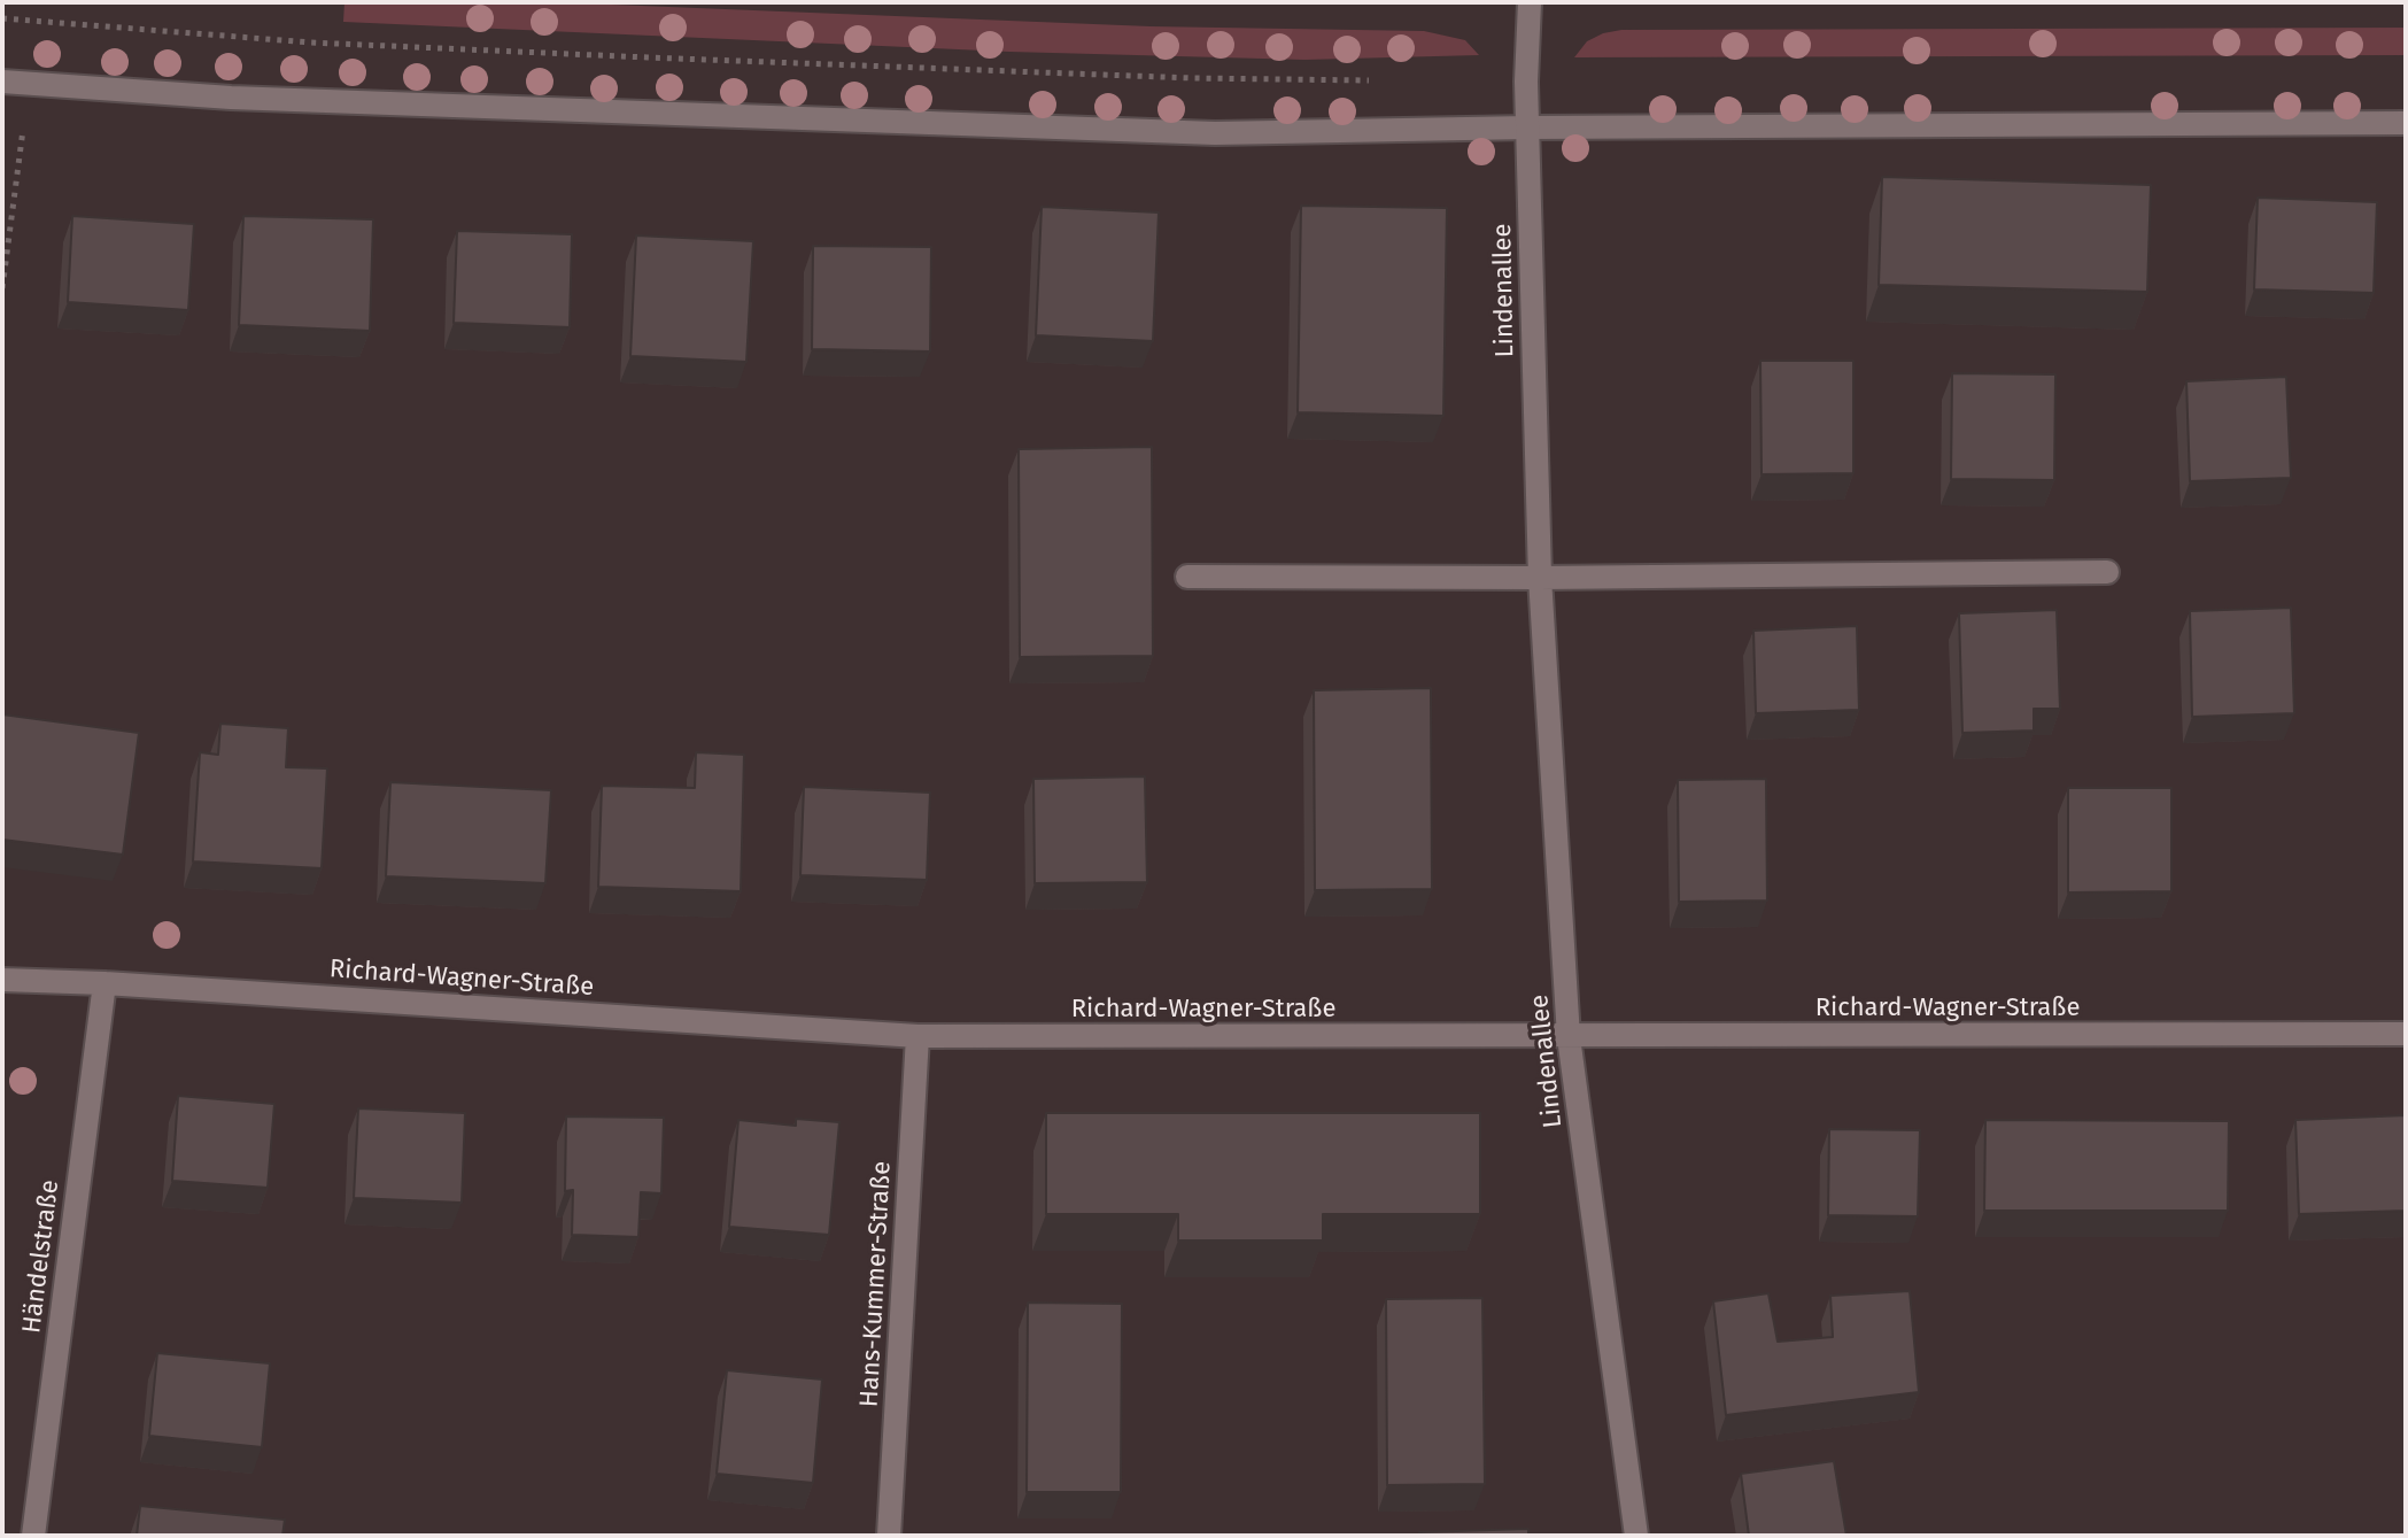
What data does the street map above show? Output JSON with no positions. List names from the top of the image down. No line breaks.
{"streets":{"street":["Lindenallee","Richard-Wagner-Straße","Händelstraße","Hans-Kummer-Straße"]},"crossings":[["Lindenallee","Richard-Wagner-Straße"],["Richard-Wagner-Straße","Händelstraße"],["Richard-Wagner-Straße","Hans-Kummer-Straße"]]}
